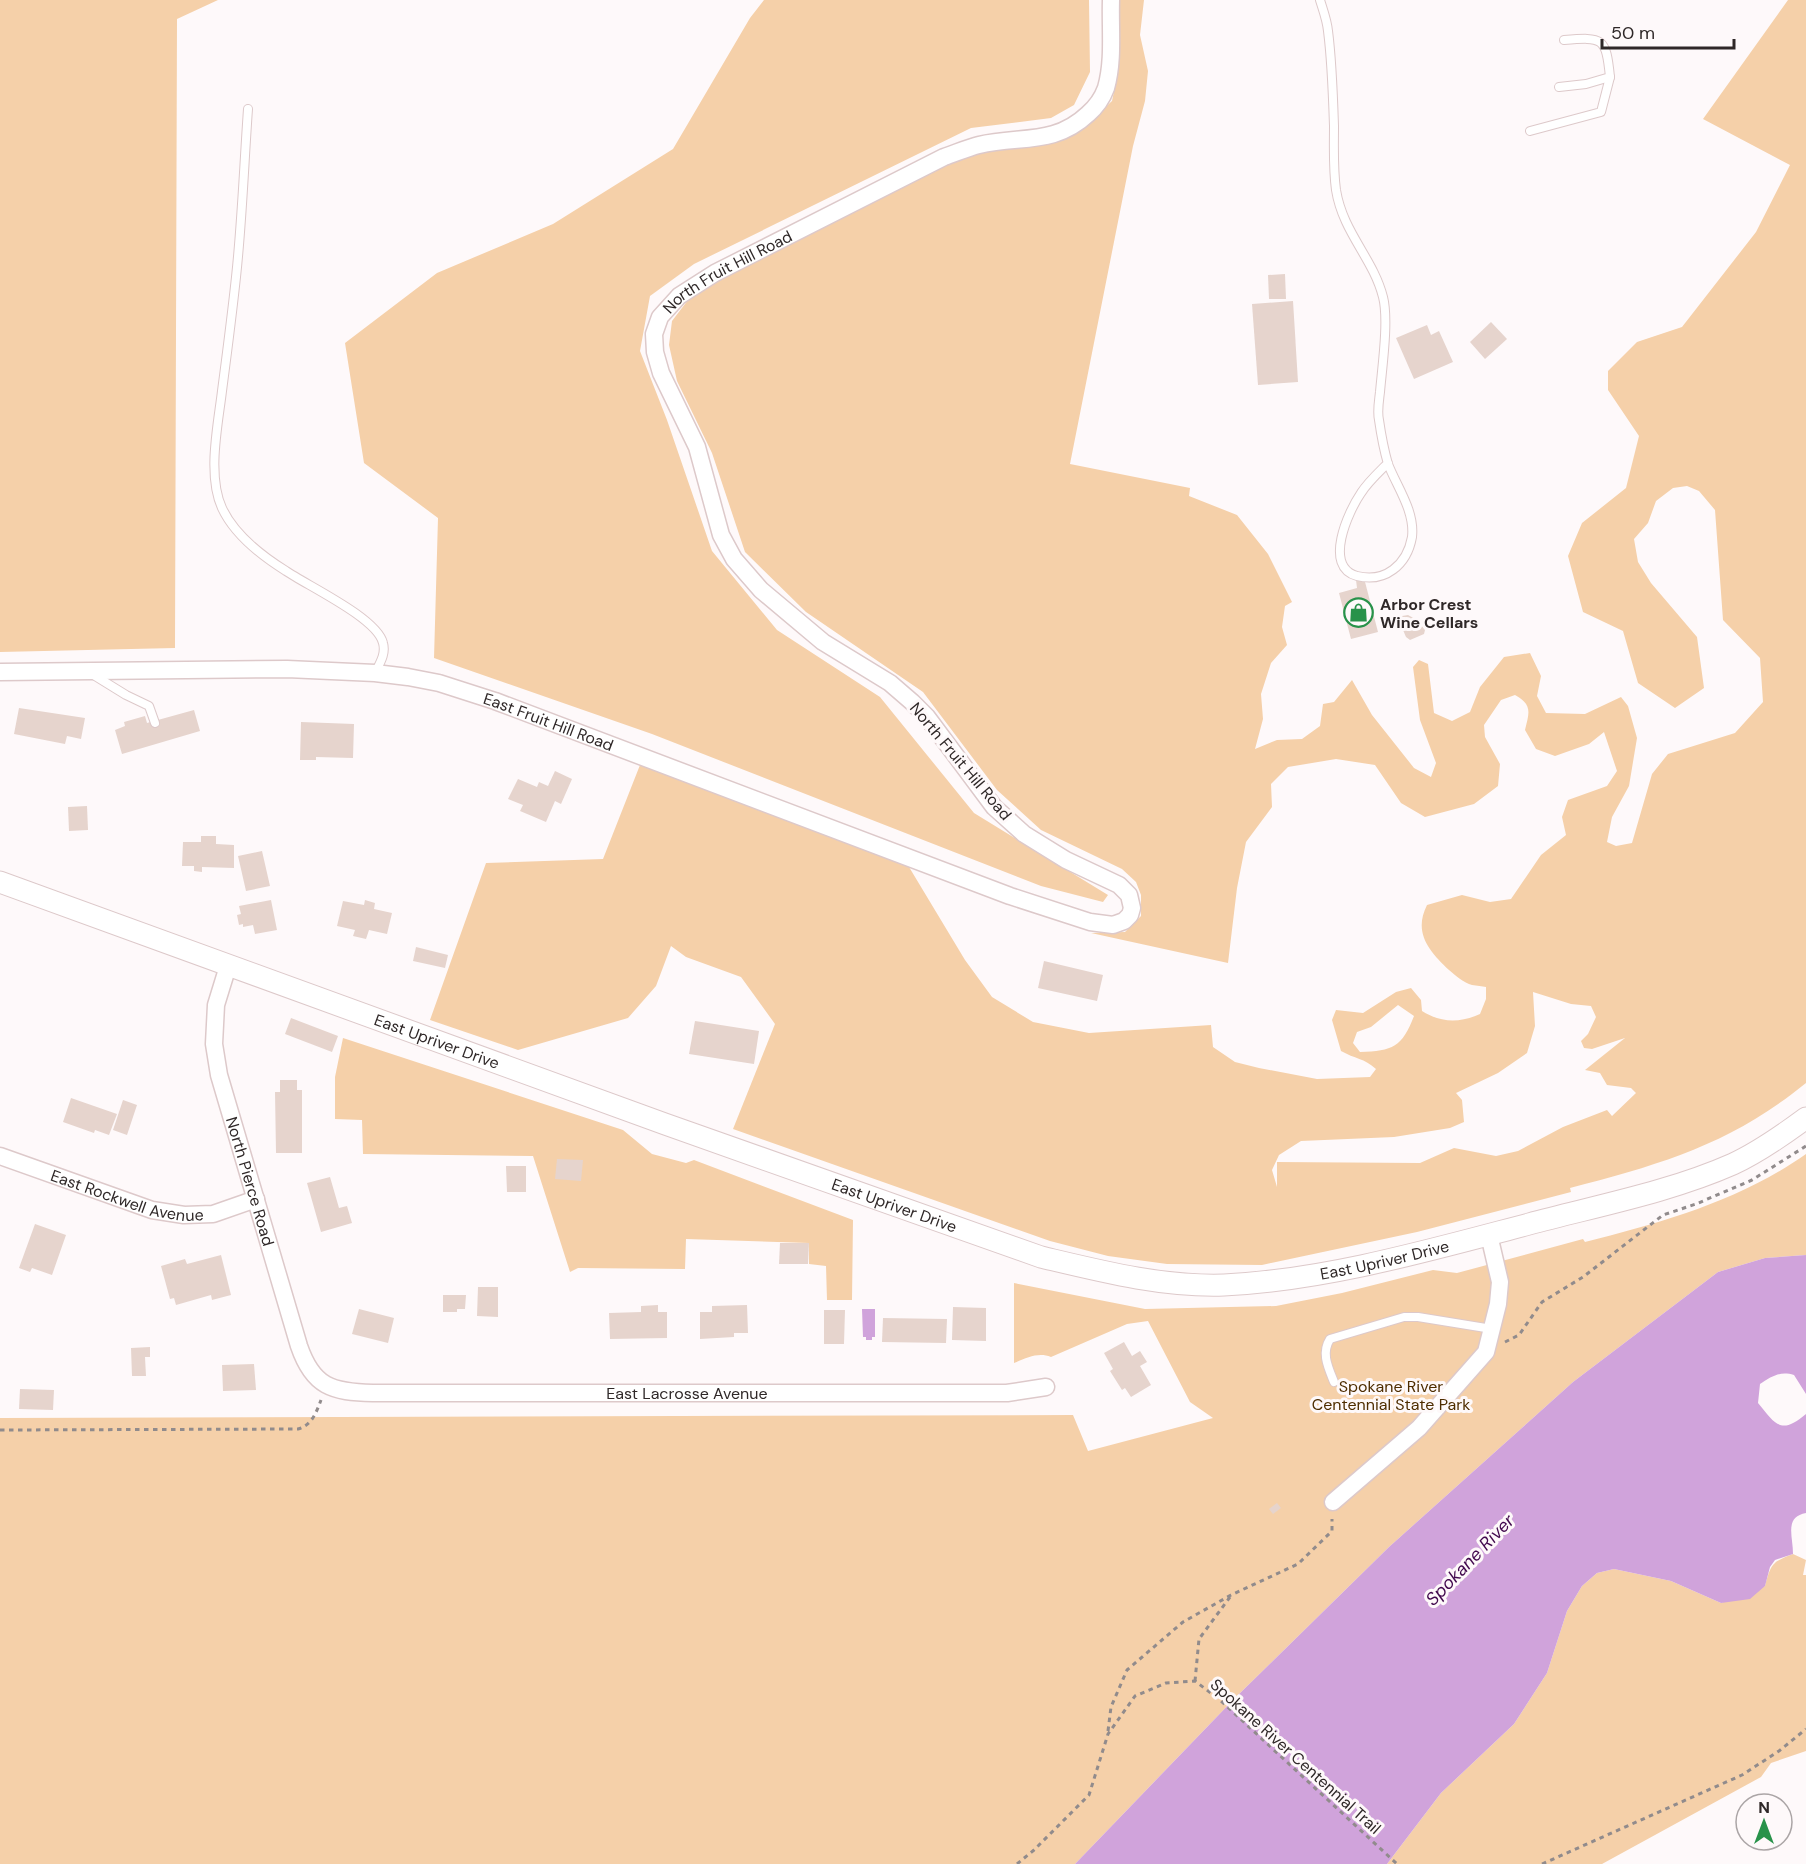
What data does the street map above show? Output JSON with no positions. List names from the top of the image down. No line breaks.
{"streets":{"street":["North Fruit Hill Road","East Fruit Hill Road","East Upriver Drive","North Pierce Road","East Rockwell Avenue","East Lacrosse Avenue"],"path":["Spokane River Centennial Trail"]},"crossings":[["North Fruit Hill Road","East Fruit Hill Road"],["East Upriver Drive","North Pierce Road"],["North Pierce Road","East Rockwell Avenue"],["North Pierce Road","East Lacrosse Avenue"]],"water":["Spokane River"],"parks":["Spokane River Centennial State Park"],"places":{"shop":["Arbor Crest Wine Cellars"]},"scale_bar":"50 m","north":"top"}
